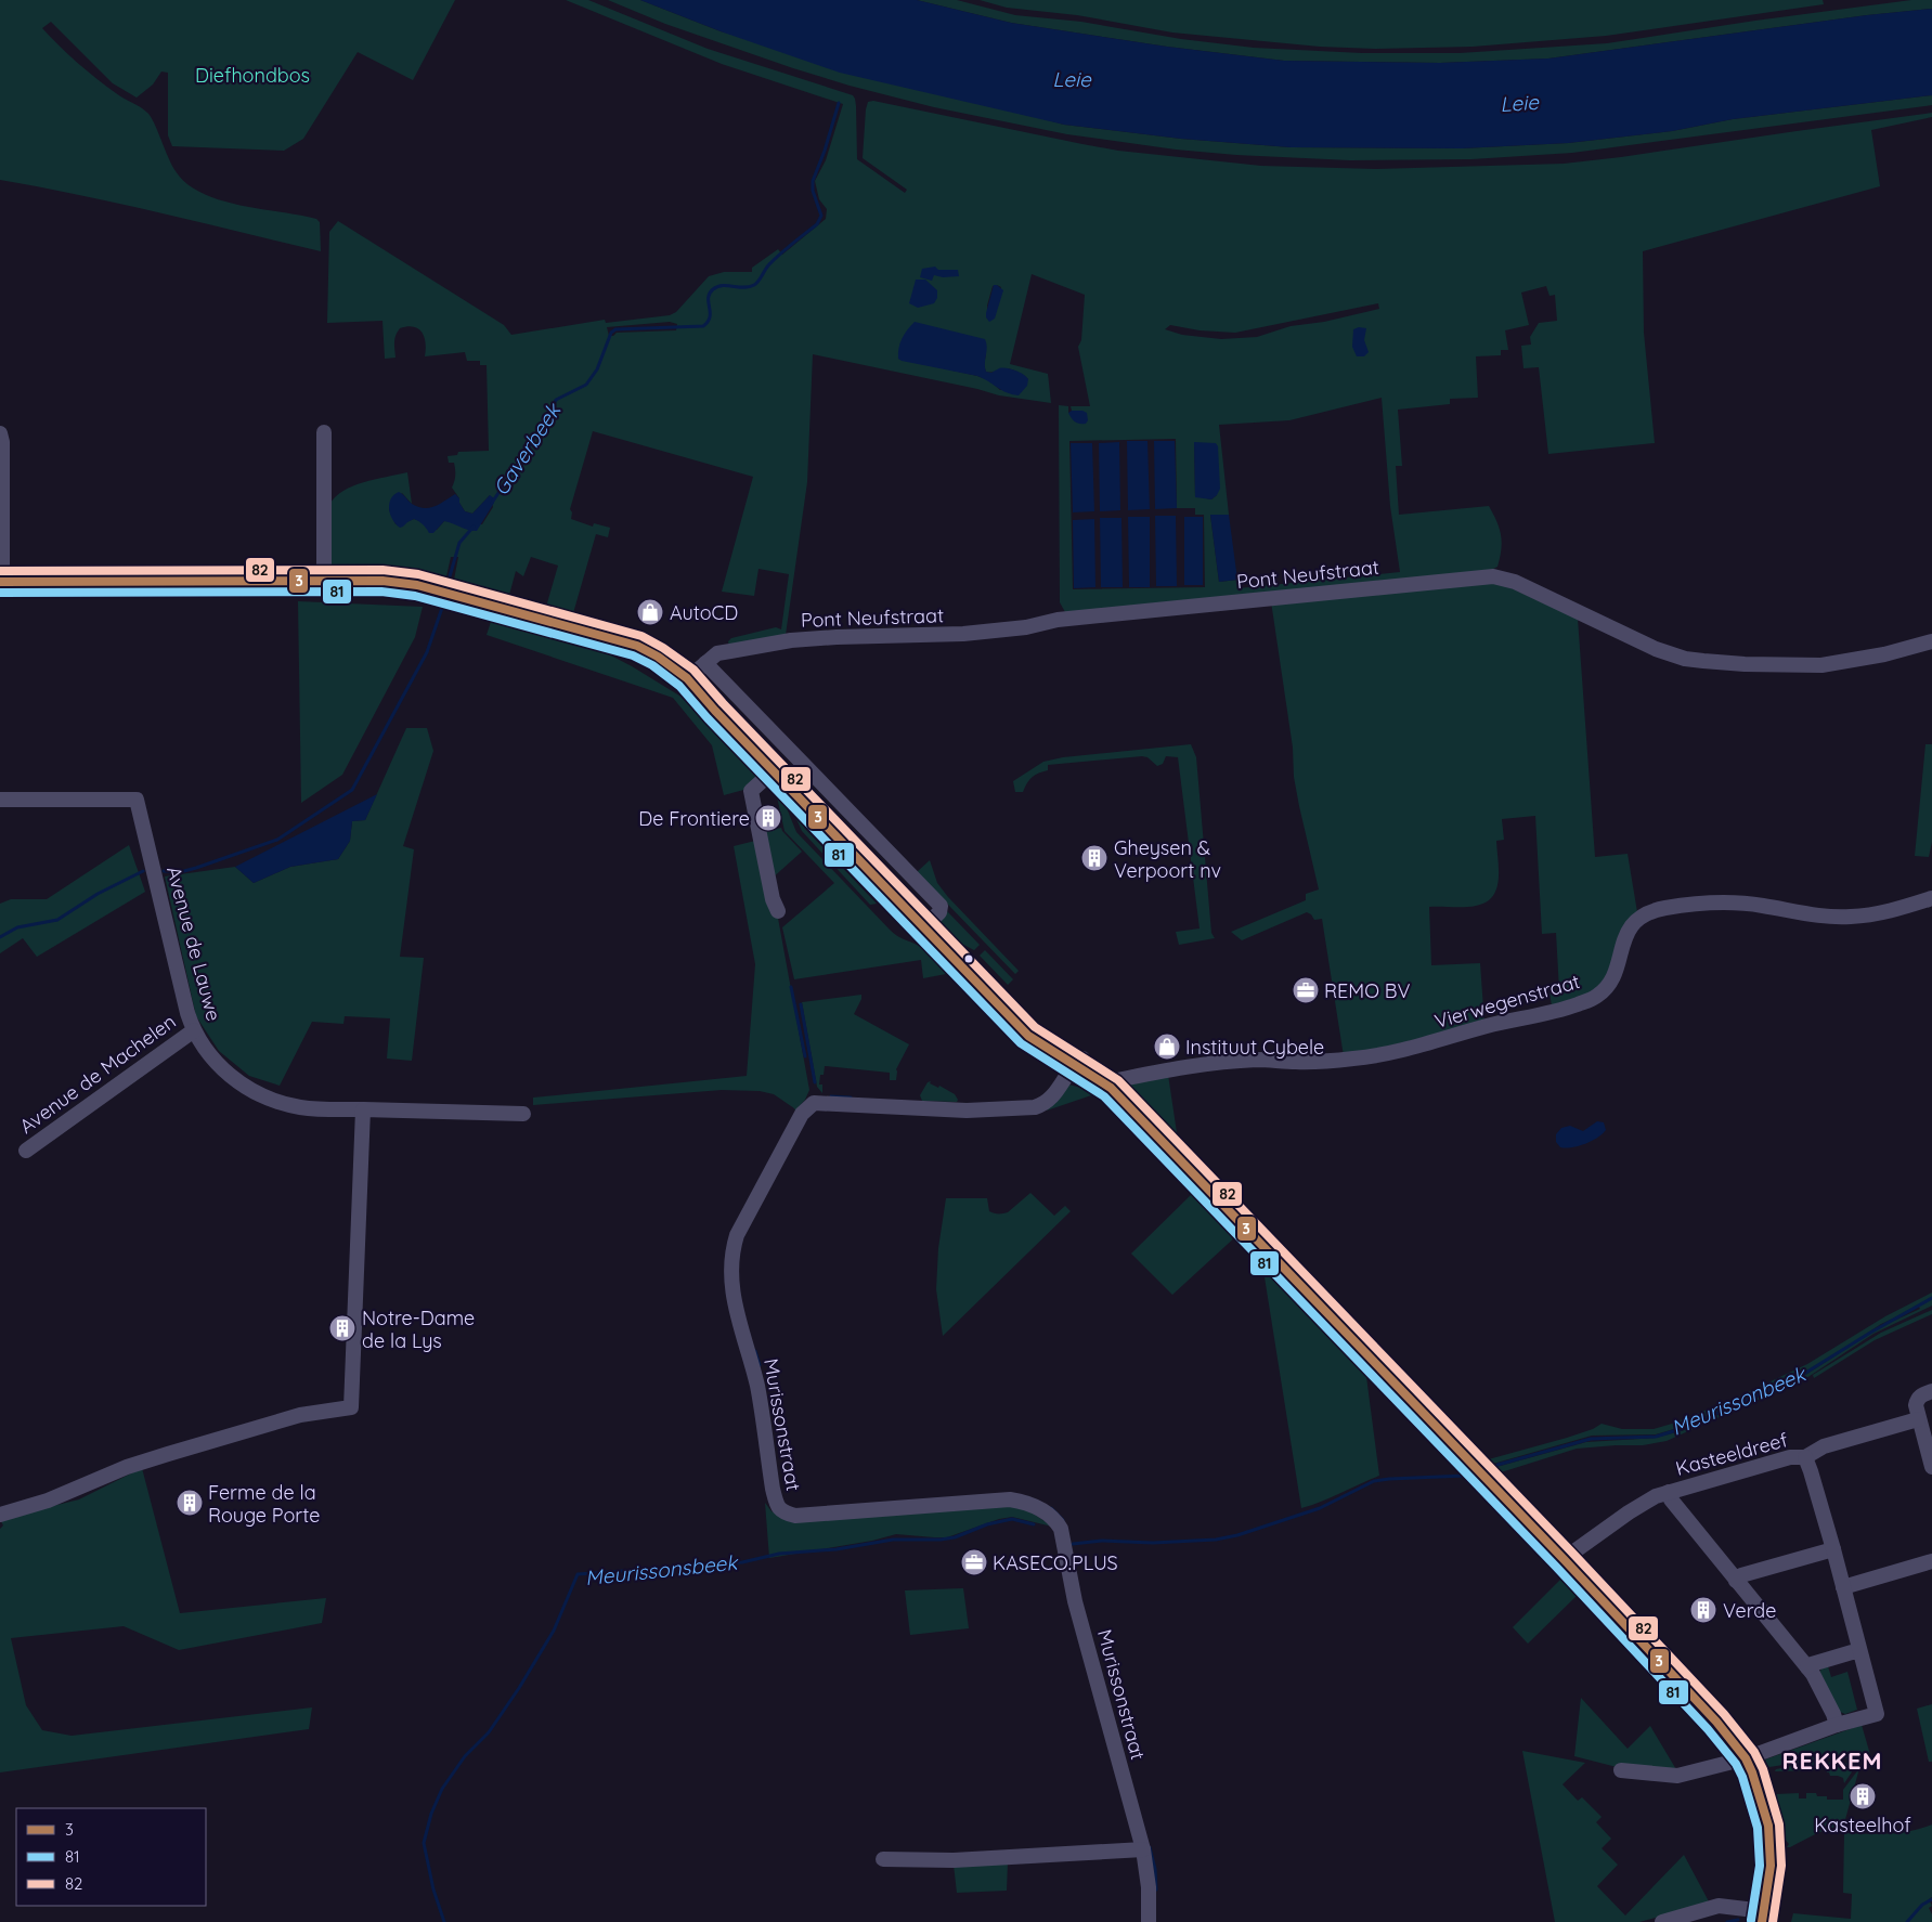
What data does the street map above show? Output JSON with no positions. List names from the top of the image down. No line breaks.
{"streets":{"street":["Pont Neufstraat","Avenue de Lauwe","Vierwegenstraat","Avenue de Machelen","Murissonstraat","Kasteeldreef"]},"crossings":[["Avenue de Lauwe","Avenue de Machelen"]],"districts":["REKKEM"],"water":["Leie","Gaverbeek","Meurissonbeek","Meurissonsbeek"],"parks":["Diefhondbos"],"places":{"shop":["AutoCD","Instituut Cybele"],"building":["De Frontiere","Gheysen & Verpoort nv","Notre-Dame de la Lys","Ferme de la Rouge Porte","Verde","Kasteelhof"],"office":["REMO BV","KASECO.PLUS"]},"lines":["transit line 82","transit line 3","transit line 81"],"legend":["3","81","82"]}
